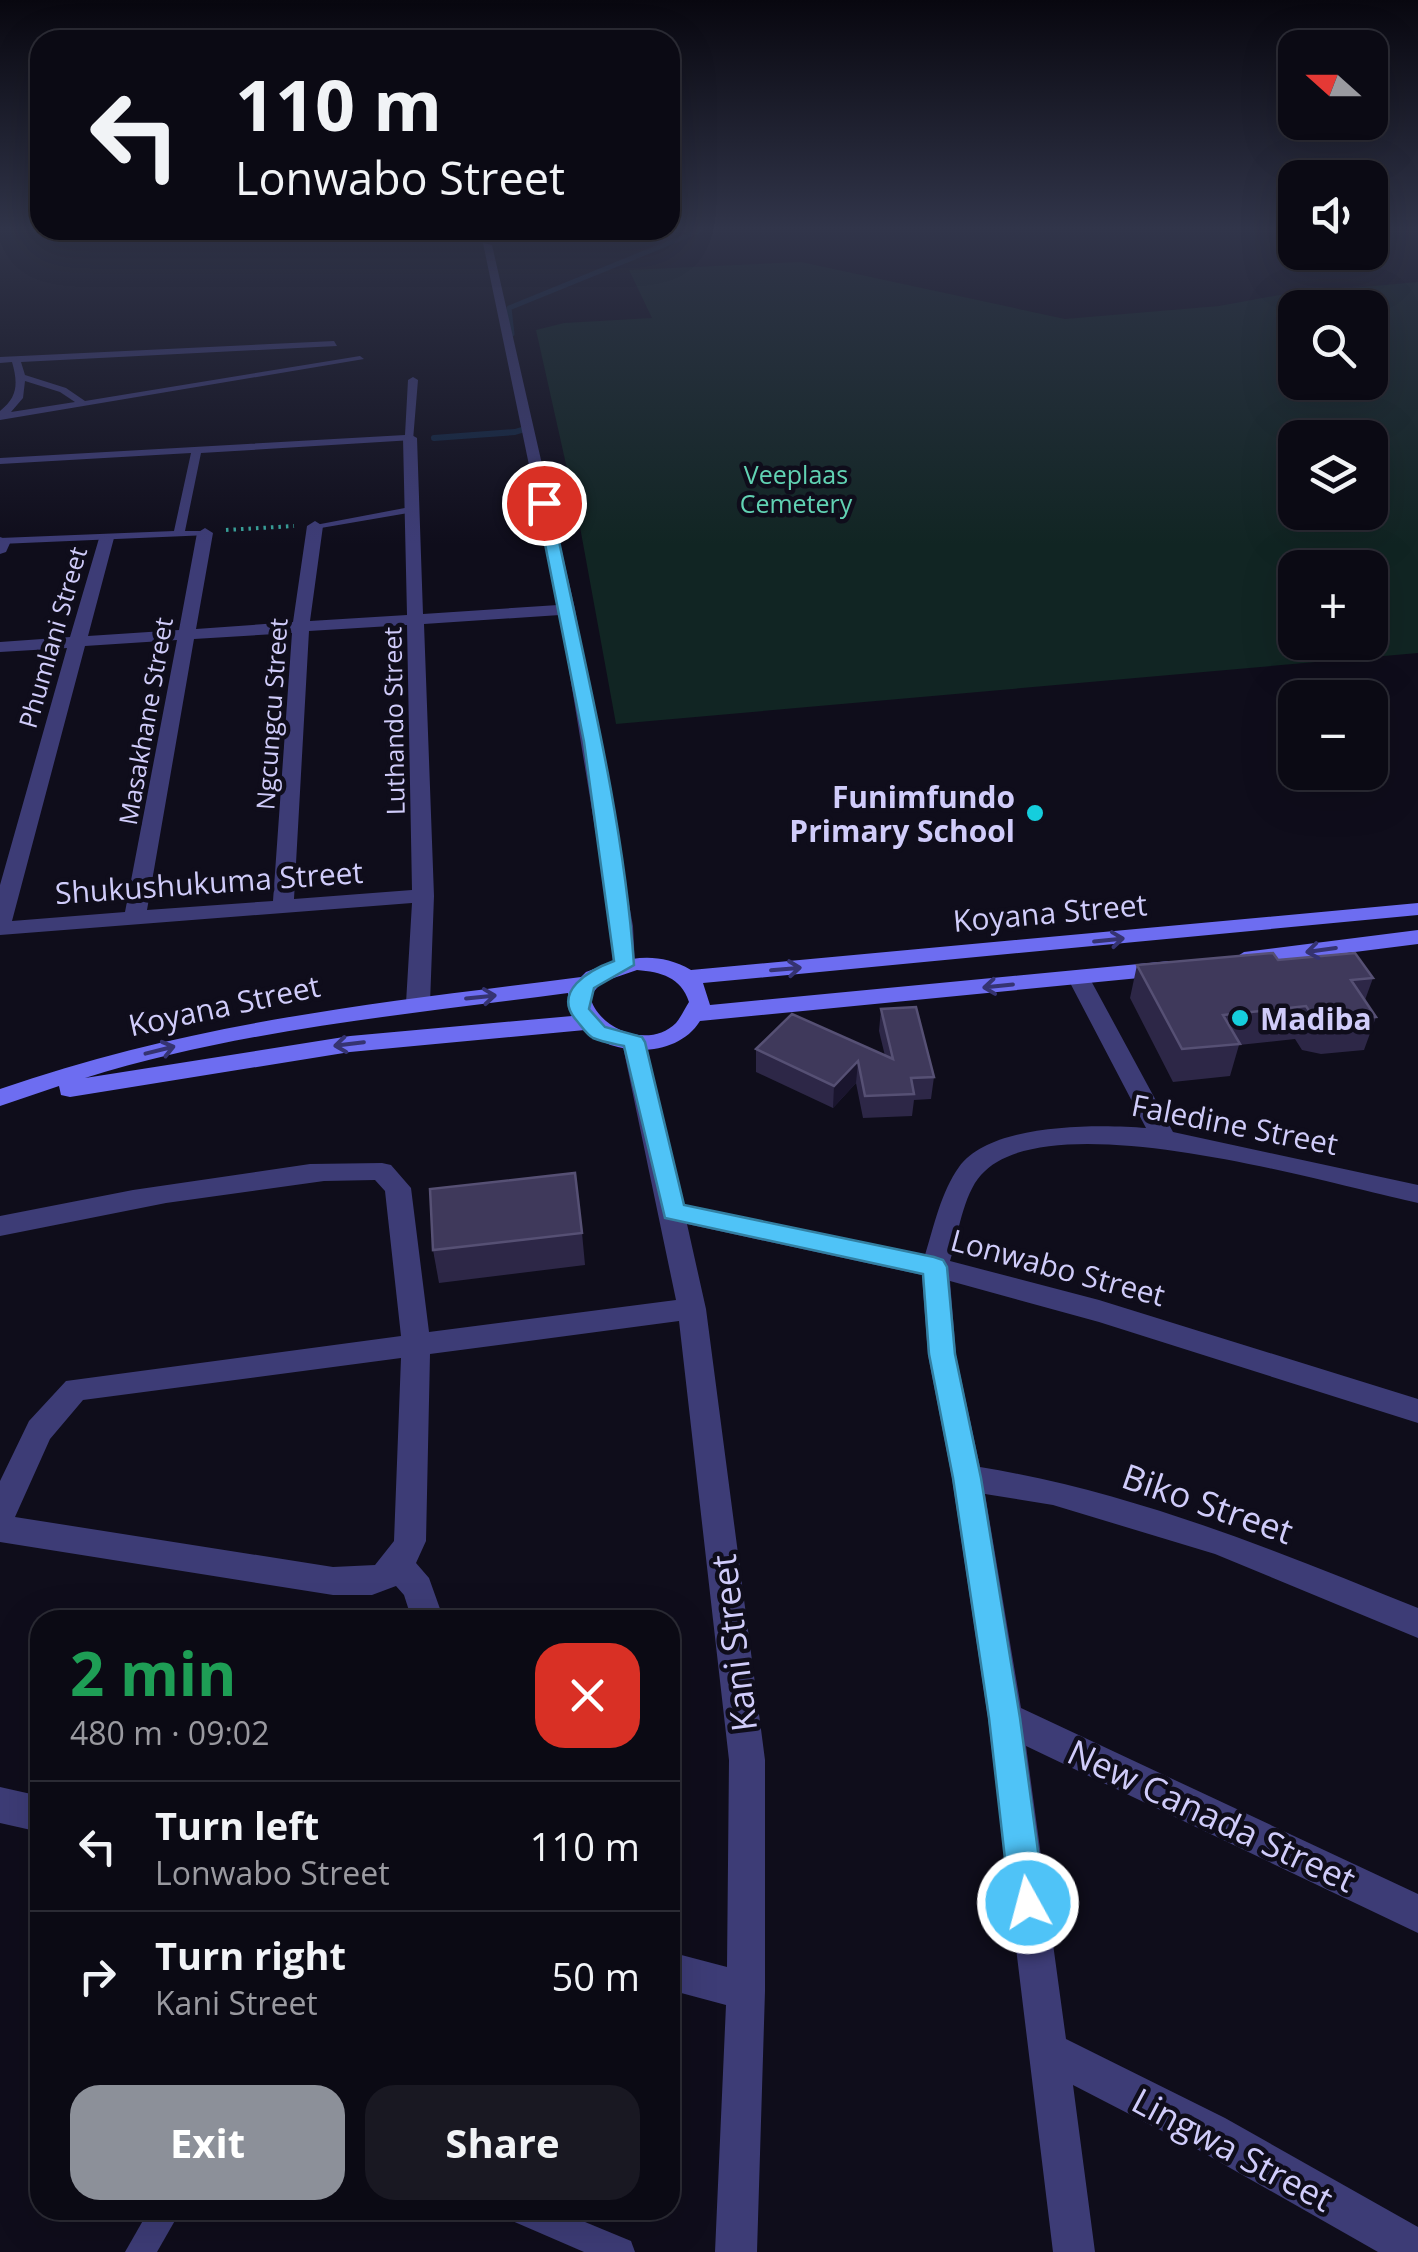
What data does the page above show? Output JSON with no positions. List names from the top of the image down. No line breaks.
{"streets":{"main road":["Koyana Street"],"street":["Phumlani Street","Ngcungcu Street","Masakhane Street","Luthando Street","Shukushukuma Street","Faledine Street","Lonwabo Street","Biko Street","Kani Street","New Canada Street","Lingwa Street"]},"crossings":[["Phumlani Street","Shukushukuma Street"],["Ngcungcu Street","Shukushukuma Street"],["Masakhane Street","Shukushukuma Street"],["Luthando Street","Shukushukuma Street"],["Luthando Street","Koyana Street"],["Koyana Street","Kani Street"],["Faledine Street","Lonwabo Street"],["Lonwabo Street","Kani Street"]],"parks":["Veeplaas Cemetery"],"places":["Funimfundo Primary School","Madiba"],"north":"left","page":{"map_buttons":["+","−"],"turn":["110 m","Lonwabo Street"],"heading":["2 min","480 m · 09:02"],"list":[{"name":"Turn left","note":"Lonwabo Street","value":"110 m"},{"name":"Turn right","note":"Kani Street","value":"50 m"}],"buttons":["Exit","Share"]}}
